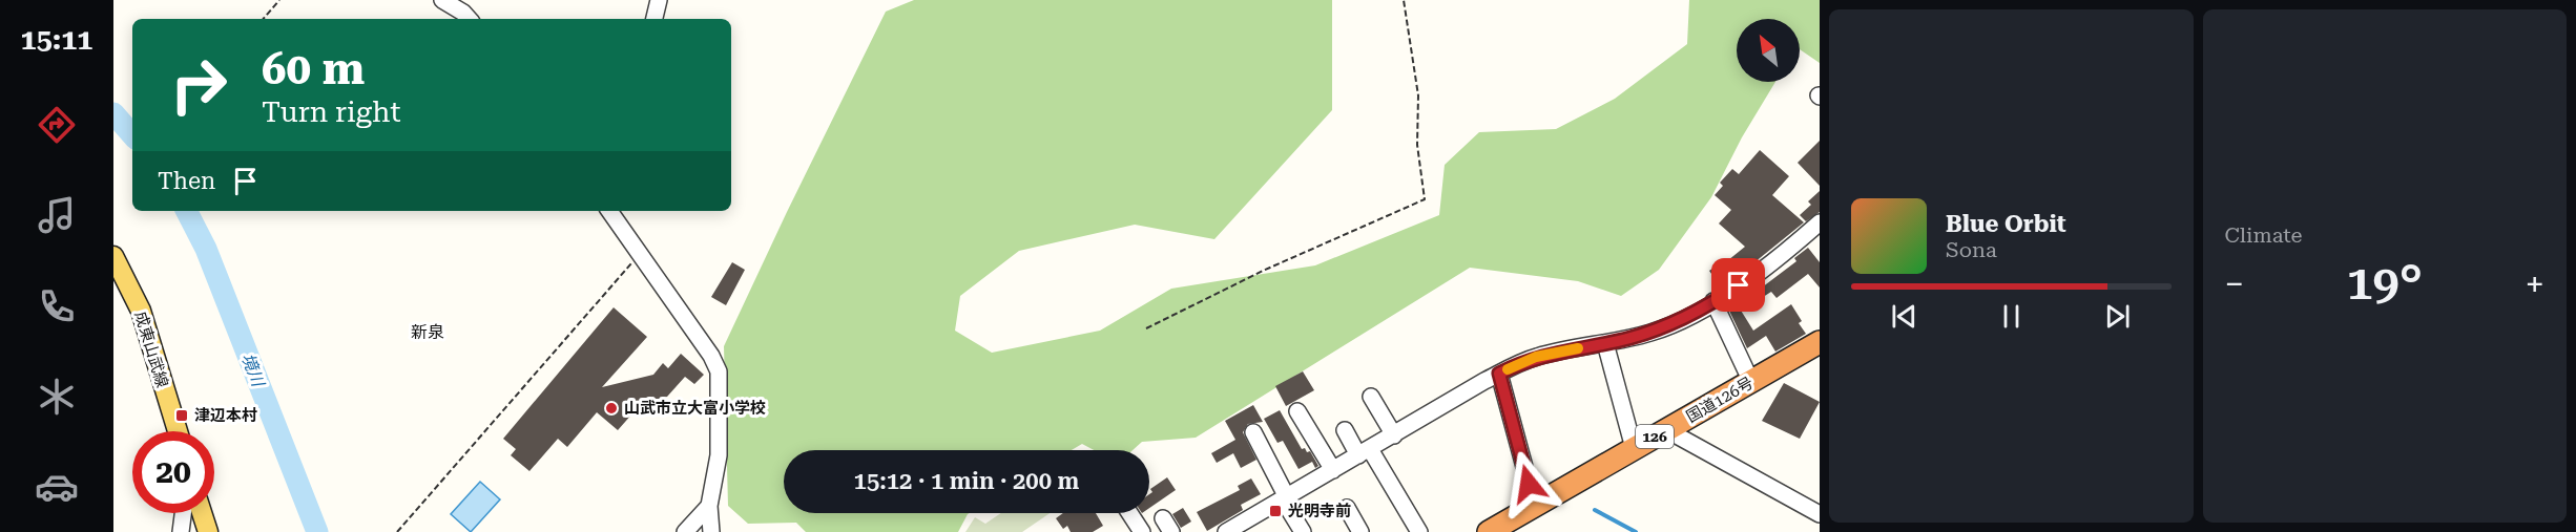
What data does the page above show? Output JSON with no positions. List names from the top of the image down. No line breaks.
{"streets":{"highway":["国道126号","126"],"main road":["成東山武線"]},"districts":["新泉"],"water":["境川"],"places":{"other":["山武市立大富小学校"],"transit":["津辺本村","光明寺前"]},"north":"top left","page":{"tabs":"15:11","tile":"Climate","turn":["60 m","Turn right"],"then":"Then","song":["Blue Orbit","Sona"],"heat":["−","19°","+"],"limit":"20","trip":"15:12 · 1 min · 200 m"}}
